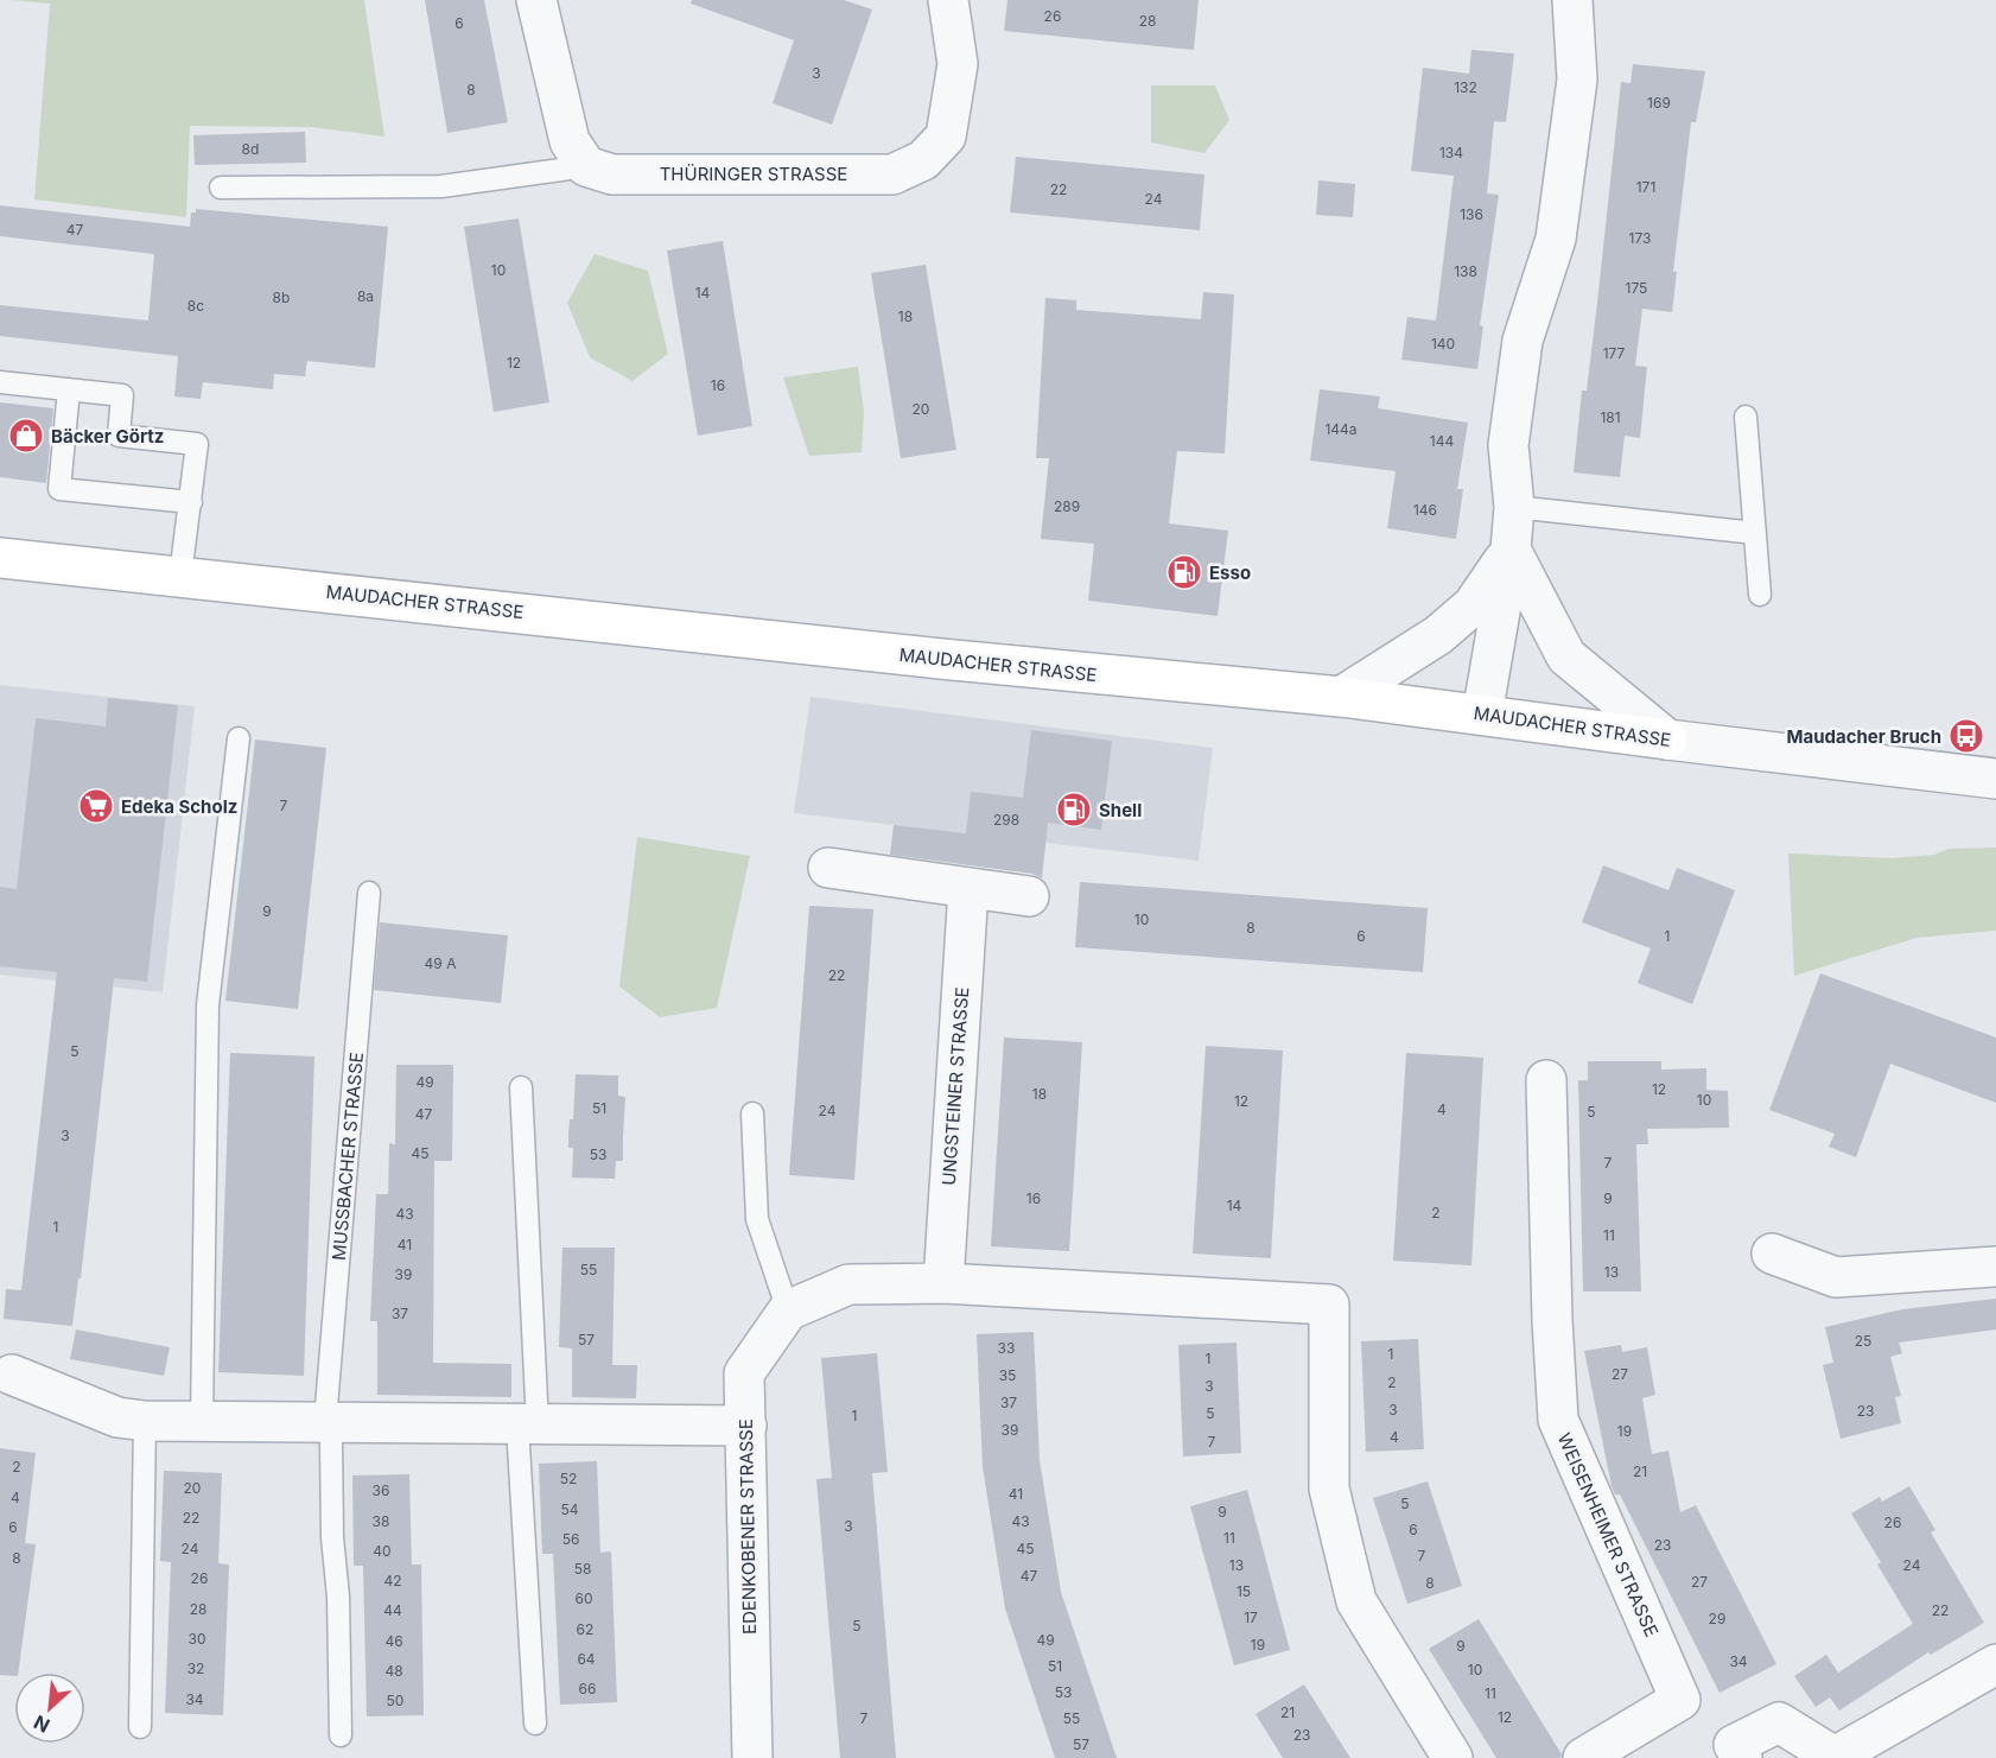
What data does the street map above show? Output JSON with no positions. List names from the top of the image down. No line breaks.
{"streets":{"main road":["MAUDACHER STRASSE"],"street":["THÜRINGER STRASSE","UNGSTEINER STRASSE","EDENKOBENER STRASSE","WEISENHEIMER STRASSE"],"lane":["MUSSBACHER STRASSE"]},"places":{"shop":["Bäcker Görtz"],"fuel station":["Esso","Shell"],"bus stop":["Maudacher Bruch"],"supermarket":["Edeka Scholz"]},"house_numbers":["26","28","6","3","132","8","169","8d","134","171","22","24","136","47","173","10","138","175","14","8a","8b","8c","18","140","177","12","16","20","181","144a","144","289","146","7","298","9","10","8","6","1","49 A","22","5","49","12","18","10","12","51","4","24","5","47","3","45","53","7","16","9","14","2","43","1","11","41","55","13","39","37","57","25","33","1","1","27","35","2","3","37","3","23","5","1","39","19","4","7","2","21","52","20","36","41","4","5","54","9","22","38","43","26","3","6","6","11","56","23","24","45","40","7","8","13","24","58","47","26","42","27","8","15","60","28","44","22","17","29","5","62","30","49","46","19","9","64","34","51","32","10","48","66","53","11","34","50","21","12","7","55","23","57"],"north":"bottom left"}
